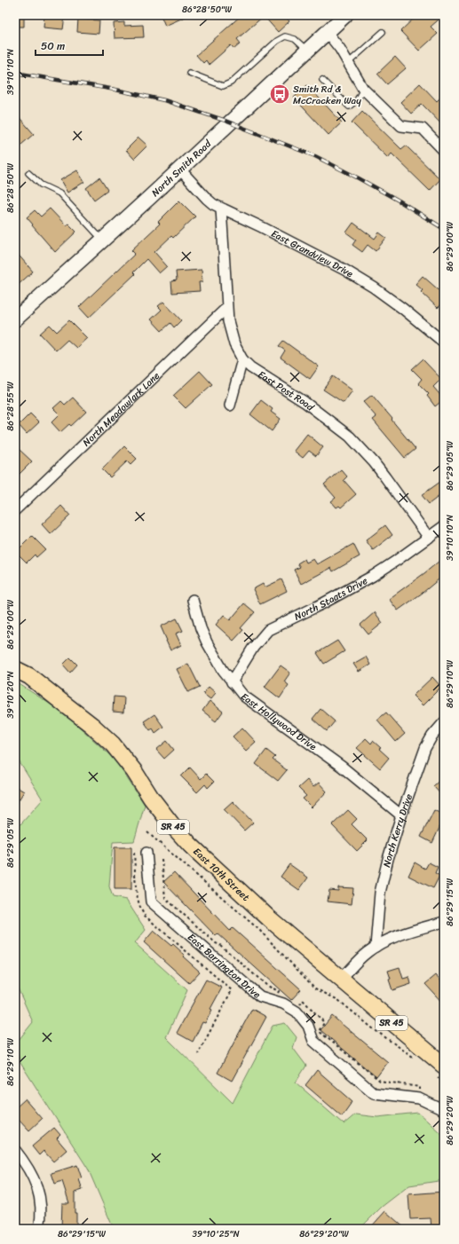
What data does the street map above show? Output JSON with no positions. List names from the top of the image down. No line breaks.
{"streets":{"main road":["North Smith Road","SR 45","East 10th Street"],"street":["East Grandview Drive","East Post Road","North Meadowlark Lane","North Staats Drive","East Hollywood Drive","North Kerry Drive","East Barrington Drive"]},"crossings":[["North Smith Road","East Grandview Drive"],["East Grandview Drive","East Post Road"],["East Post Road","North Meadowlark Lane"],["East Post Road","North Staats Drive"],["North Staats Drive","East Hollywood Drive"],["East Hollywood Drive","North Kerry Drive"]],"places":{"bus stop":["Smith Rd & McCracken Way"]},"scale_bar":"50 m","coordinates":["86°28'50\"W","39°10'10\"N","86°29'00\"W","86°28'55\"W","86°29'05\"W","86°29'10\"W","39°10'20\"N","86°29'15\"W","86°29'20\"W","39°10'25\"N"]}
